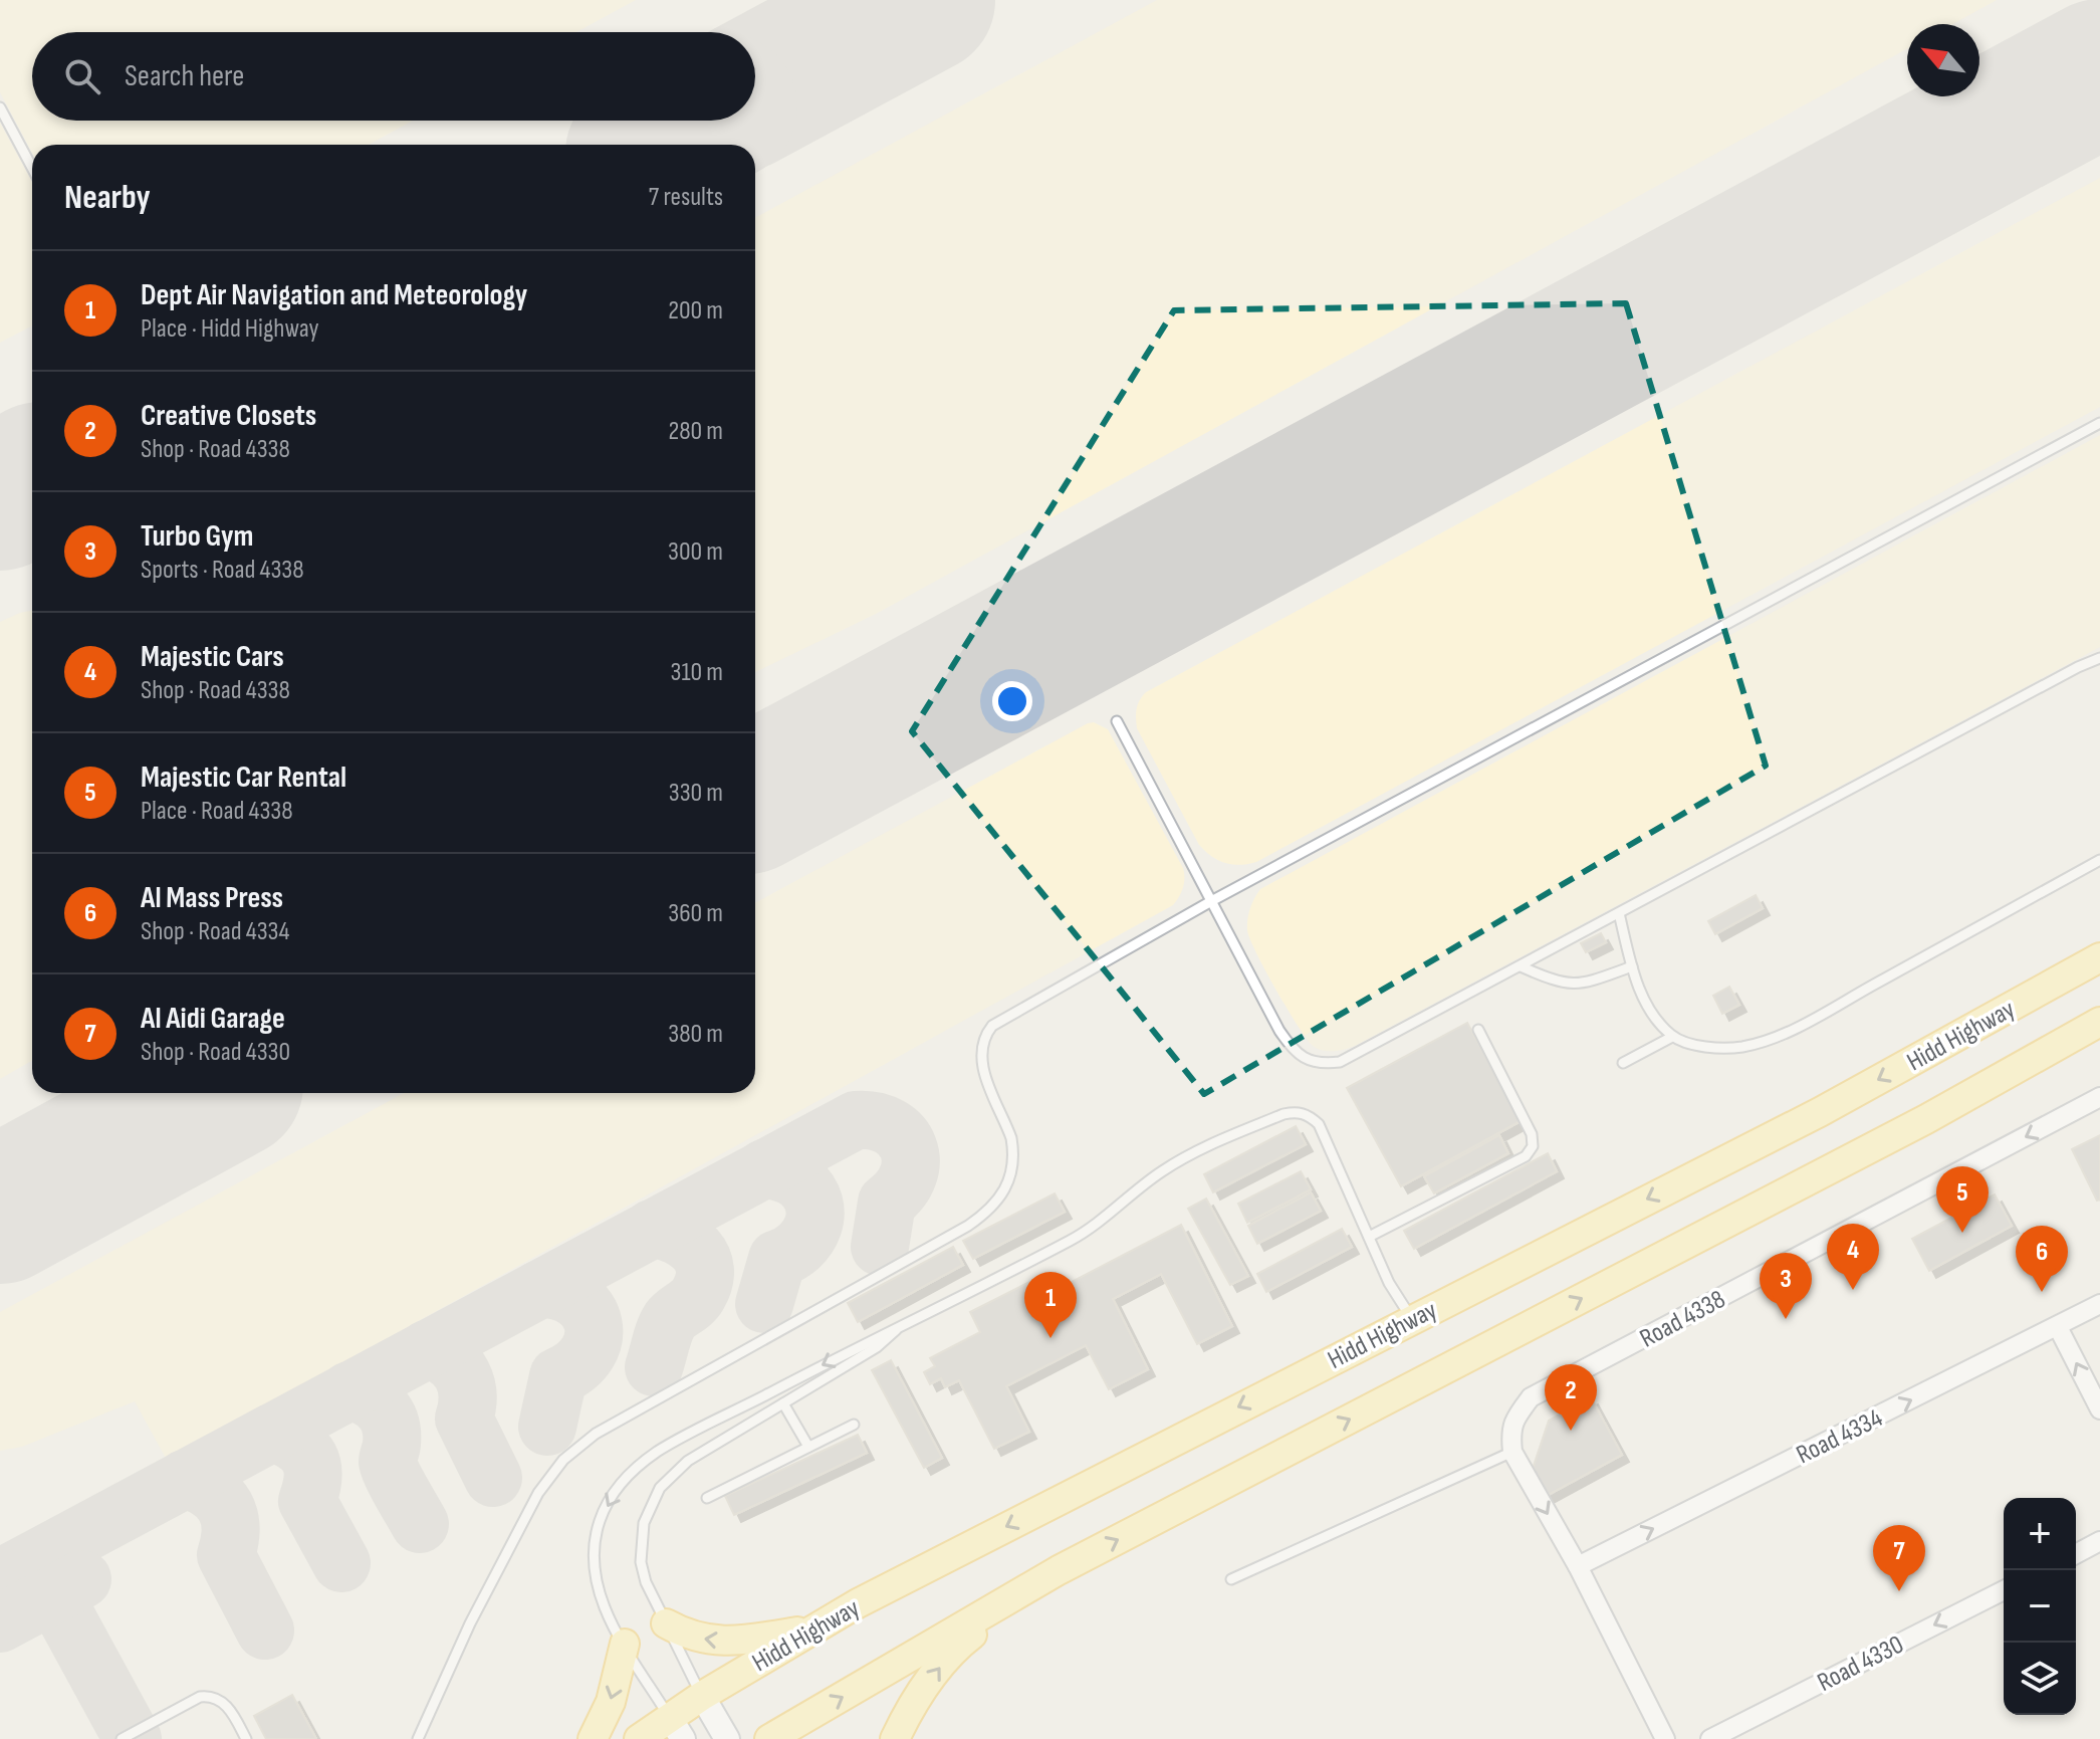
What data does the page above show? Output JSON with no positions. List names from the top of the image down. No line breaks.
{"streets":{"main road":["Hidd Highway"],"street":["Road 4338","Road 4334","Road 4330"]},"one_way":["Road 4338","Road 4334","Road 4330"],"north":"top left","page":{"search":"Search here","heading":["Nearby","7 results"],"list":[{"mark":"1","name":"Dept Air Navigation and Meteorology","note":"Place · Hidd Highway","value":"200 m"},{"mark":"2","name":"Creative Closets","note":"Shop · Road 4338","value":"280 m"},{"mark":"3","name":"Turbo Gym","note":"Sports · Road 4338","value":"300 m"},{"mark":"4","name":"Majestic Cars","note":"Shop · Road 4338","value":"310 m"},{"mark":"5","name":"Majestic Car Rental","note":"Place · Road 4338","value":"330 m"},{"mark":"6","name":"Al Mass Press","note":"Shop · Road 4334","value":"360 m"},{"mark":"7","name":"Al Aidi Garage","note":"Shop · Road 4330","value":"380 m"}],"pins":["5","4","6","3","1","2","7"],"map_buttons":["+","−"]}}
